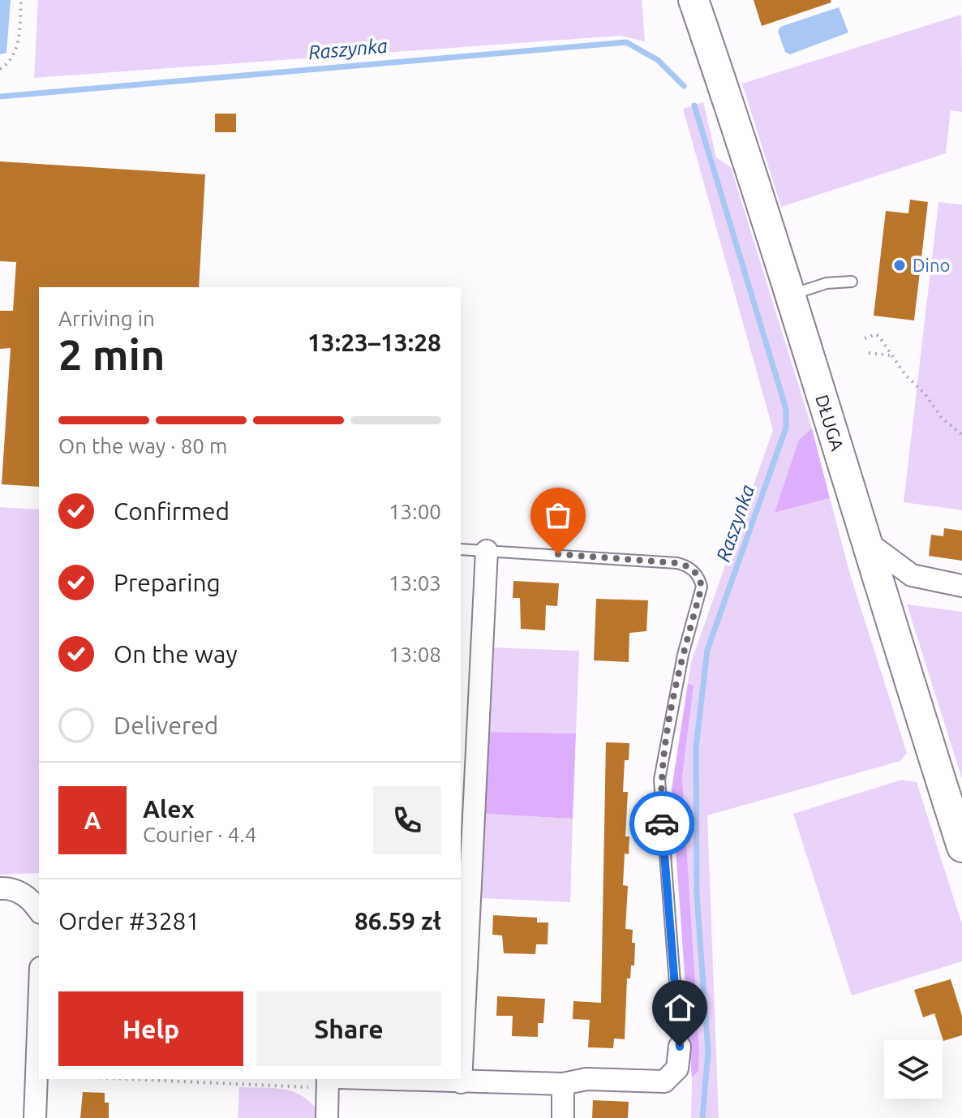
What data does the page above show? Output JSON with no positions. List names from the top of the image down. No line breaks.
{"streets":{"street":["DŁUGA"]},"water":["Raszynka"],"places":["Dino"],"page":{"heading":["2 min","Arriving in","13:23–13:28"],"panel":["Alex","Courier · 4.4","Order #3281","86.59 zł"],"bar":"On the way · 80 m","list":[["Confirmed","13:00"],["Preparing","13:03"],["On the way","13:08"],"Delivered"],"round":"A","buttons":["Help","Share"]}}
